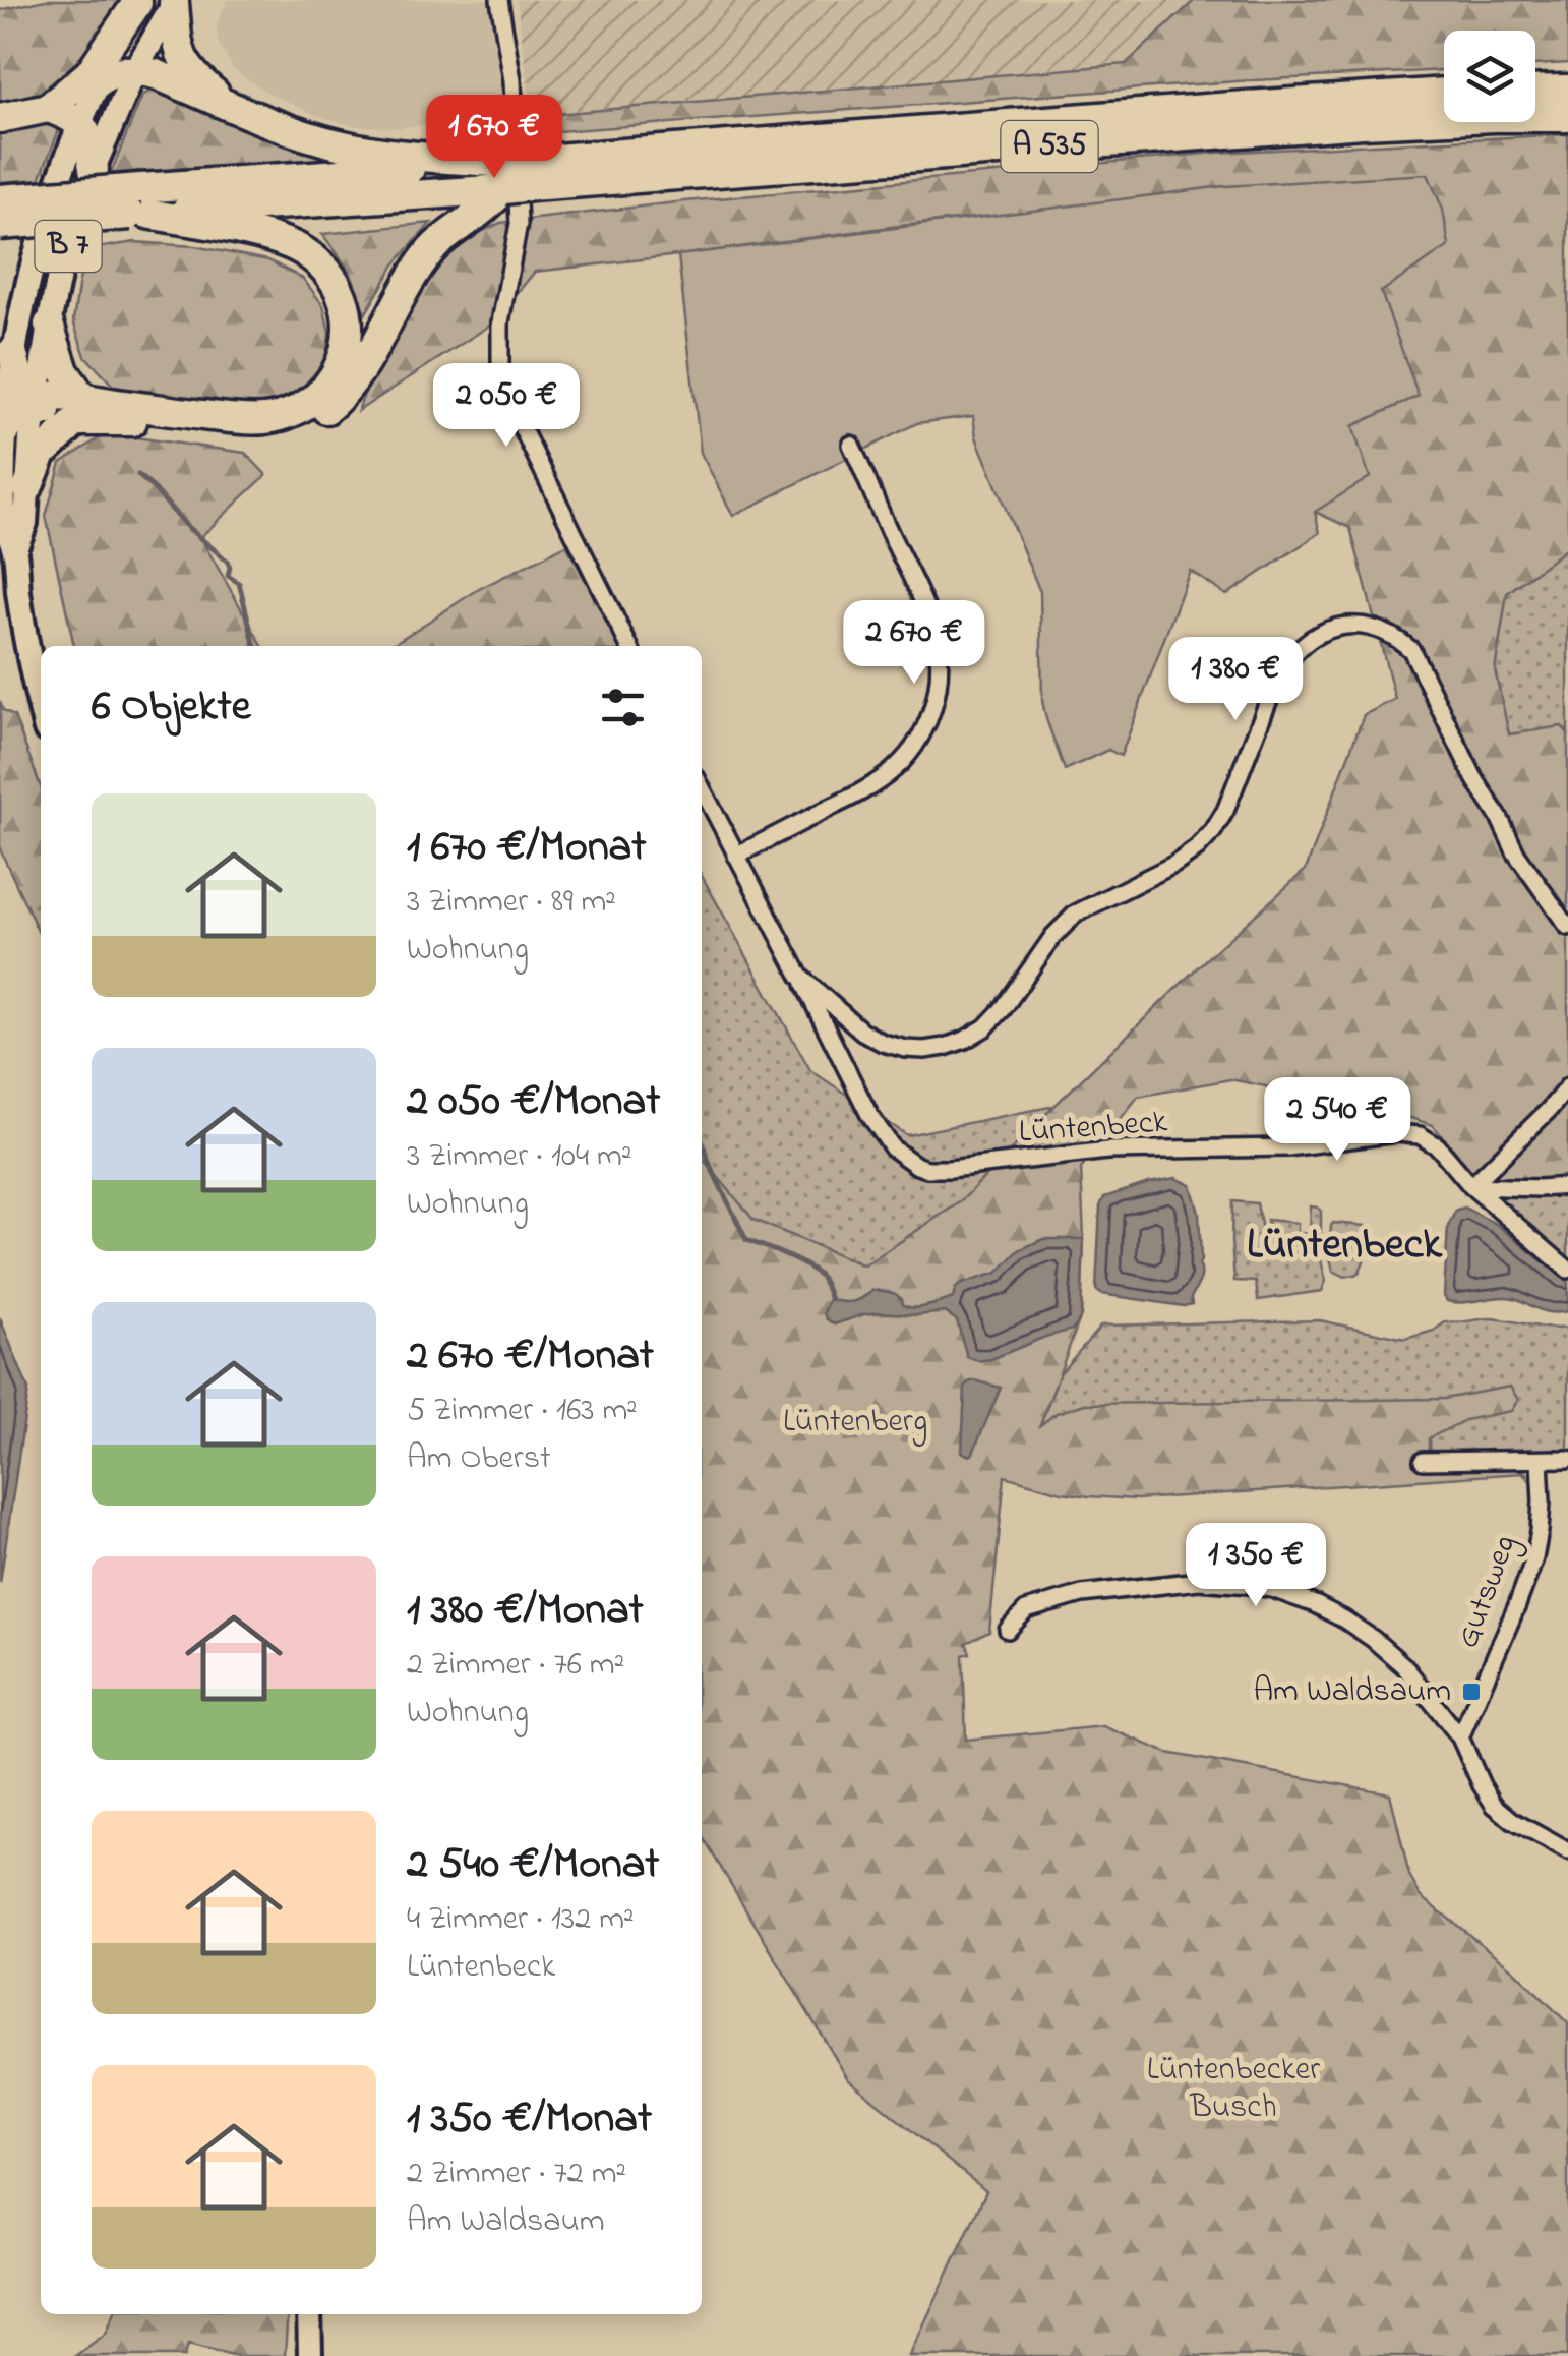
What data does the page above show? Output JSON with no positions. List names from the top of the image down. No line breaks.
{"streets":{"highway":["A 535"],"main road":["B 7"],"street":["Lüntenbeck","Gutsweg"]},"districts":["Lüntenbeck"],"parks":["Lüntenberg","Lüntenbecker Busch"],"places":{"transit":["Am Waldsaum"]},"page":{"price":["1 670 €","2 050 €","2 670 €","1 380 €","2 540 €","1 350 €"],"heading":"6 Objekte","list":[{"name":"1 670 €/Monat","note":"3 Zimmer · 89 m² · Wohnung"},{"name":"2 050 €/Monat","note":"3 Zimmer · 104 m² · Wohnung"},{"name":"2 670 €/Monat","note":"5 Zimmer · 163 m² · Am Oberst"},{"name":"1 380 €/Monat","note":"2 Zimmer · 76 m² · Wohnung"},{"name":"2 540 €/Monat","note":"4 Zimmer · 132 m² · Lüntenbeck"},{"name":"1 350 €/Monat","note":"2 Zimmer · 72 m² · Am Waldsaum"}]}}
